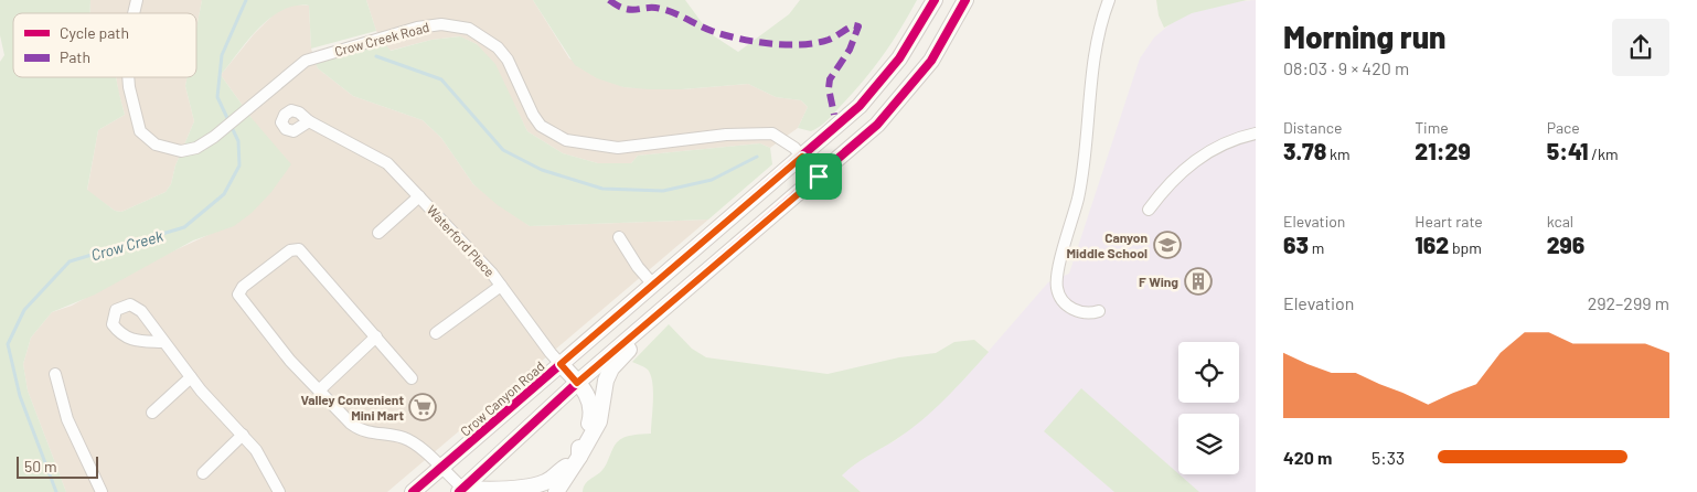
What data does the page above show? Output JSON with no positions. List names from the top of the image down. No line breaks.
{"streets":{"main road":["Crow Canyon Road"],"street":["Crow Creek Road","Waterford Place"]},"crossings":[["Crow Creek Road","Crow Canyon Road"],["Waterford Place","Crow Canyon Road"]],"water":["Crow Creek"],"places":{"school or university":["Canyon Middle School"],"building":["F Wing"],"supermarket":["Valley Convenient Mini Mart"]},"legend":["Cycle path","Path"],"scale_bar":"50 m","page":{"heading":["Morning run","08:03 · 9 × 420 m"],"stats":[["Distance","3.78 km"],["Time","21:29"],["Pace","5:41 /km"],["Elevation","63 m"],["Heart rate","162 bpm"],["kcal","296"]],"chart":["Elevation","292–299 m"],"list":[{"name":"420 m","note":"5:33"}],"scale":"50 m"}}
